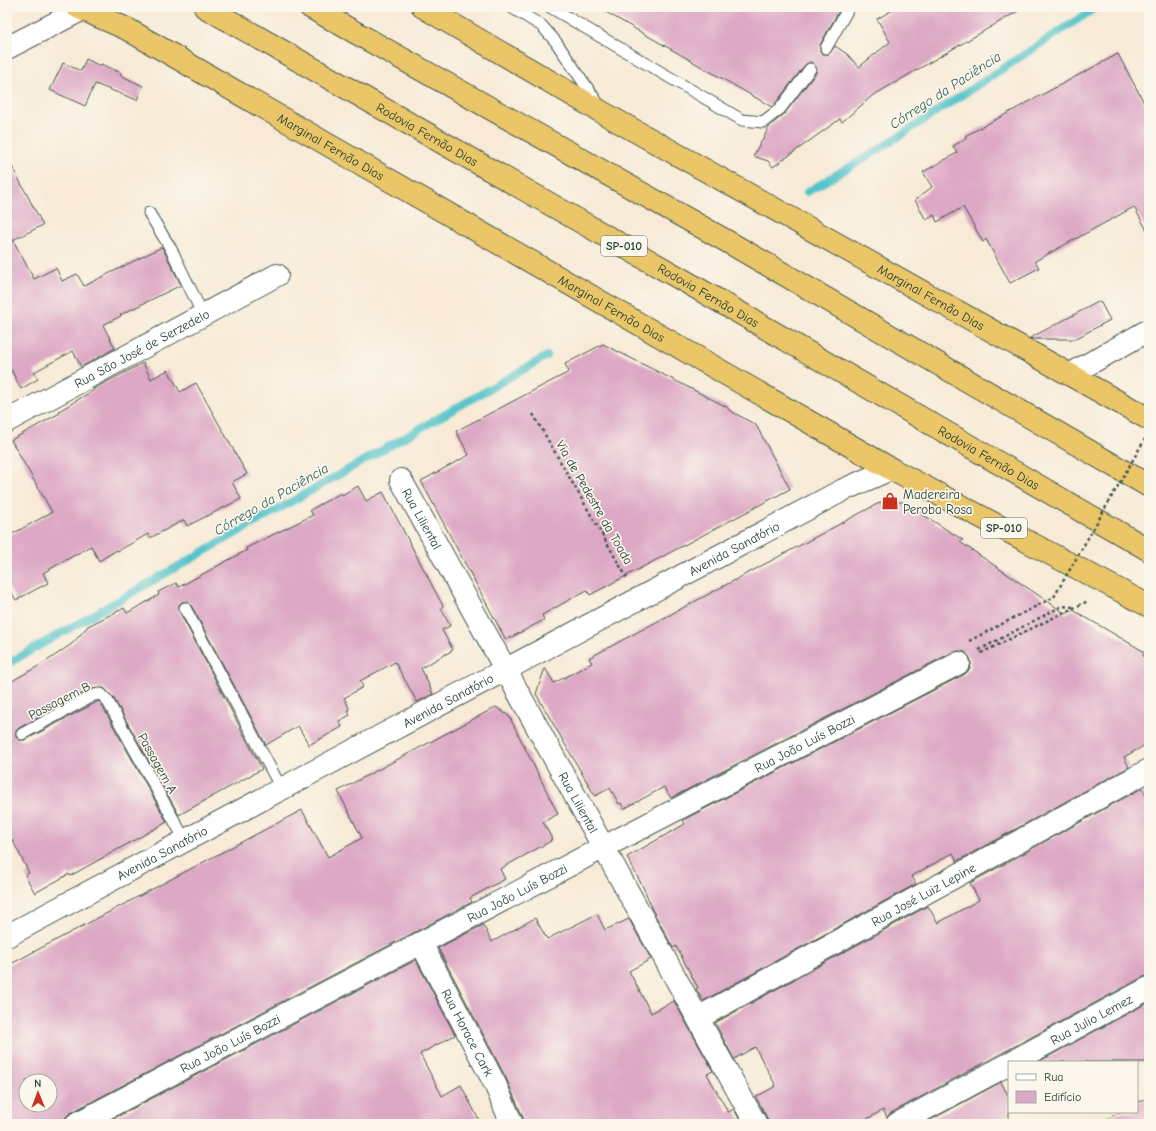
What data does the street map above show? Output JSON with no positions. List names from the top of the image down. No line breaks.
{"streets":{"highway":["Rodovia Fernão Dias","Marginal Fernão Dias","SP-010"],"street":["Rua São José de Serzedelo","Rua Liliental","Avenida Sanatório","Rua João Luís Bozzi","Rua José Luiz Lepine","Rua Julio Lemez","Rua Horace Cark"],"lane":["Passagem B","Passagem A"],"path":["Via de Pedestre da Toada"]},"crossings":[["Marginal Fernão Dias","Avenida Sanatório"],["Via de Pedestre da Toada","Avenida Sanatório"],["Rua Liliental","Avenida Sanatório"],["Rua Liliental","Rua João Luís Bozzi"],["Rua Liliental","Rua José Luiz Lepine"],["Avenida Sanatório","Passagem A"],["Passagem B","Passagem A"],["Rua João Luís Bozzi","Rua Horace Cark"]],"water":["Córrego da Paciência"],"places":{"shop":["Madereira Peroba Rosa"]},"legend":["Rua","Edifício"],"north":"top"}
